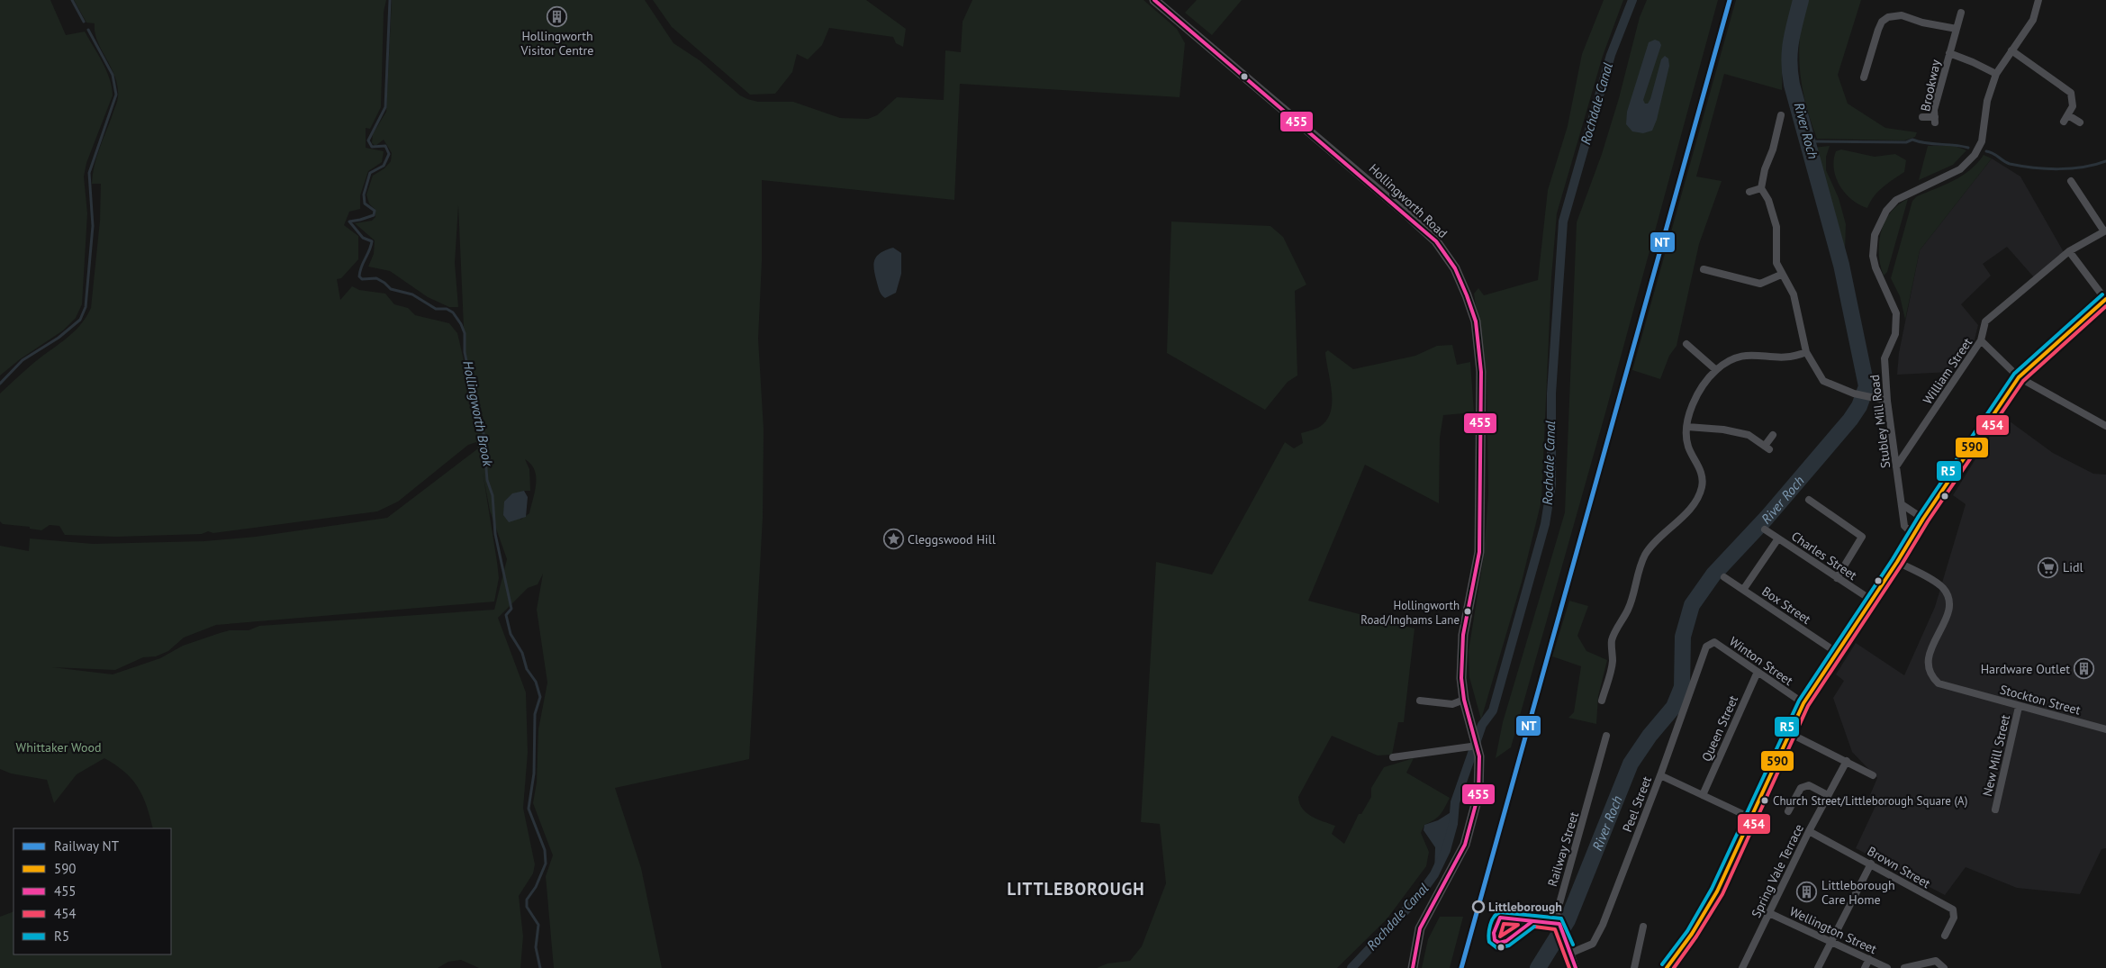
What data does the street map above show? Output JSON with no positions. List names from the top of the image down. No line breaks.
{"streets":{"main road":["Hollingworth Road"],"street":["Brookway","William Street","Stubley Mill Road","Charles Street","Box Street","Winton Street","Stockton Street","Queen Street","New Mill Street","Peel Street","Railway Street","Brown Street","Spring Vale Terrace","Wellington Street"]},"crossings":[["Brookway","Stubley Mill Road"],["William Street","Stubley Mill Road"],["Winton Street","Queen Street"],["Winton Street","Peel Street"],["Stockton Street","New Mill Street"],["Peel Street","Railway Street"],["Brown Street","Spring Vale Terrace"],["Spring Vale Terrace","Wellington Street"]],"districts":["LITTLEBOROUGH"],"water":["Rochdale Canal","River Roch","Hollingworth Brook"],"parks":["Whittaker Wood"],"places":{"building":["Hollingworth Visitor Centre","Hardware Outlet","Littleborough Care Home"],"place":["Cleggswood Hill"],"supermarket":["Lidl"],"other":["Hollingworth Road/Inghams Lane","Church Street/Littleborough Square (A)","Littleborough"]},"lines":["rail line NT","transit line 455","transit line R5","transit line 590","transit line 454"],"legend":["Railway NT","590","455","454","R5"]}
